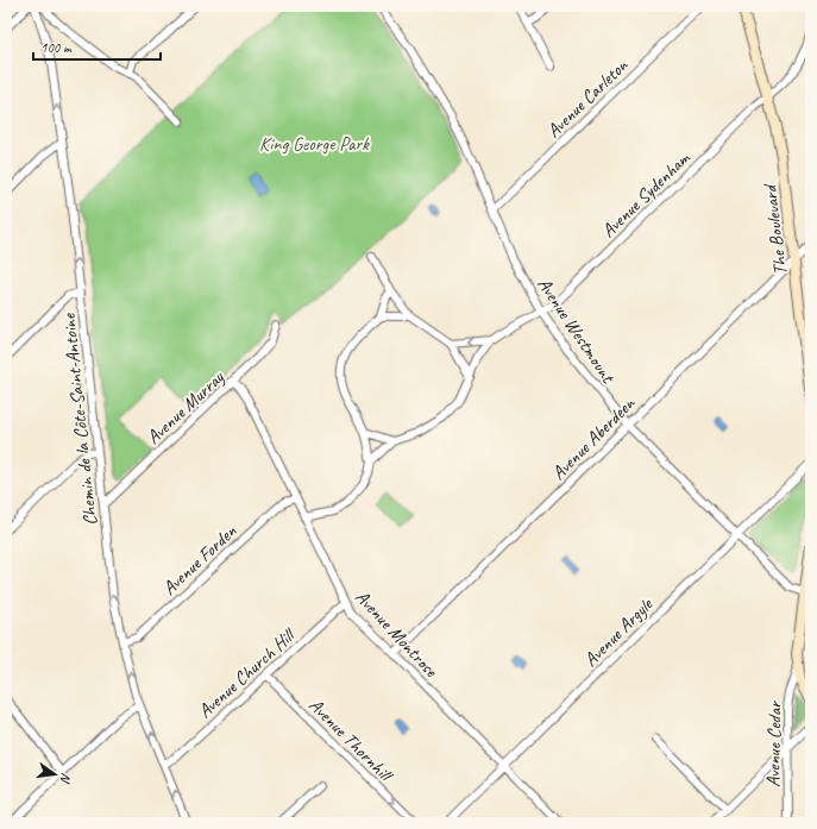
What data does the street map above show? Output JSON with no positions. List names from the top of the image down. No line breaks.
{"streets":{"main road":["The Boulevard"],"street":["Avenue Carleton","Avenue Sydenham","Avenue Westmount","Avenue Murray","Chemin de la Côte-Saint-Antoine","Avenue Aberdeen","Avenue Forden","Avenue Argyle","Avenue Montrose","Avenue Church Hill","Avenue Thornhill","Avenue Cedar"]},"crossings":[["Avenue Carleton","Avenue Westmount"],["Avenue Sydenham","The Boulevard"],["Avenue Sydenham","Avenue Westmount"],["The Boulevard","Avenue Aberdeen"],["Avenue Westmount","Avenue Aberdeen"],["Avenue Westmount","Avenue Argyle"],["Avenue Murray","Chemin de la Côte-Saint-Antoine"],["Avenue Murray","Avenue Montrose"],["Chemin de la Côte-Saint-Antoine","Avenue Forden"],["Chemin de la Côte-Saint-Antoine","Avenue Church Hill"],["Avenue Aberdeen","Avenue Montrose"],["Avenue Forden","Avenue Montrose"],["Avenue Argyle","Avenue Montrose"],["Avenue Montrose","Avenue Church Hill"],["Avenue Church Hill","Avenue Thornhill"]],"one_way":["Chemin de la Côte-Saint-Antoine","Avenue Thornhill"],"parks":["King George Park"],"scale_bar":"100 m","north":"right"}
